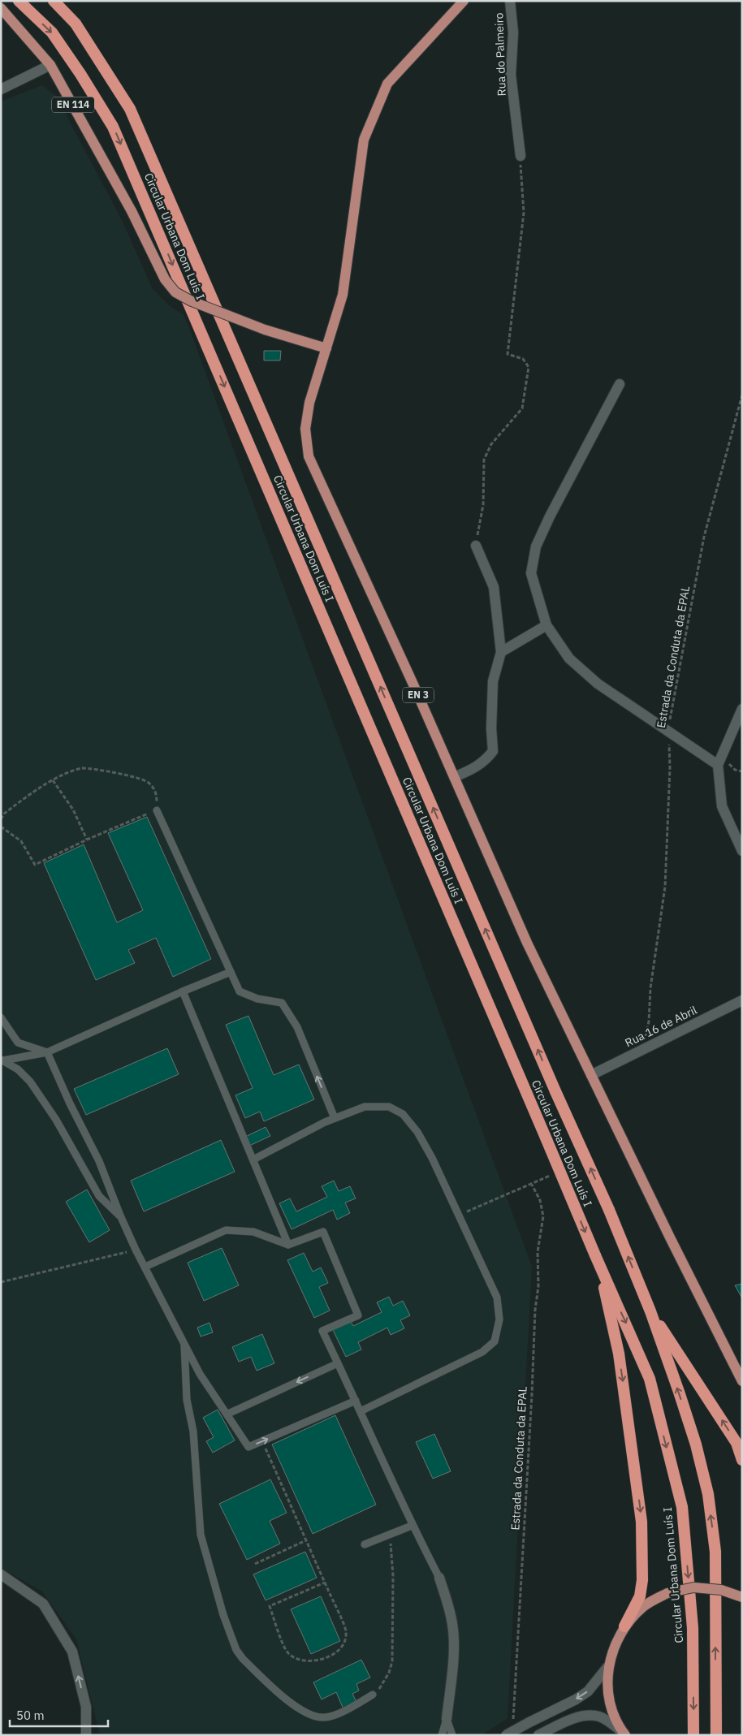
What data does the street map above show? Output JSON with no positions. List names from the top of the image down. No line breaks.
{"streets":{"highway":["Circular Urbana Dom Luís I"],"main road":["EN 114","EN 3"],"street":["Rua do Palmeiro","Rua 16 de Abril"],"path":["Estrada da Conduta da EPAL"]},"crossings":[["EN 114","EN 3"],["Estrada da Conduta da EPAL","Rua 16 de Abril"],["EN 3","Rua 16 de Abril"]],"scale_bar":"50 m"}
